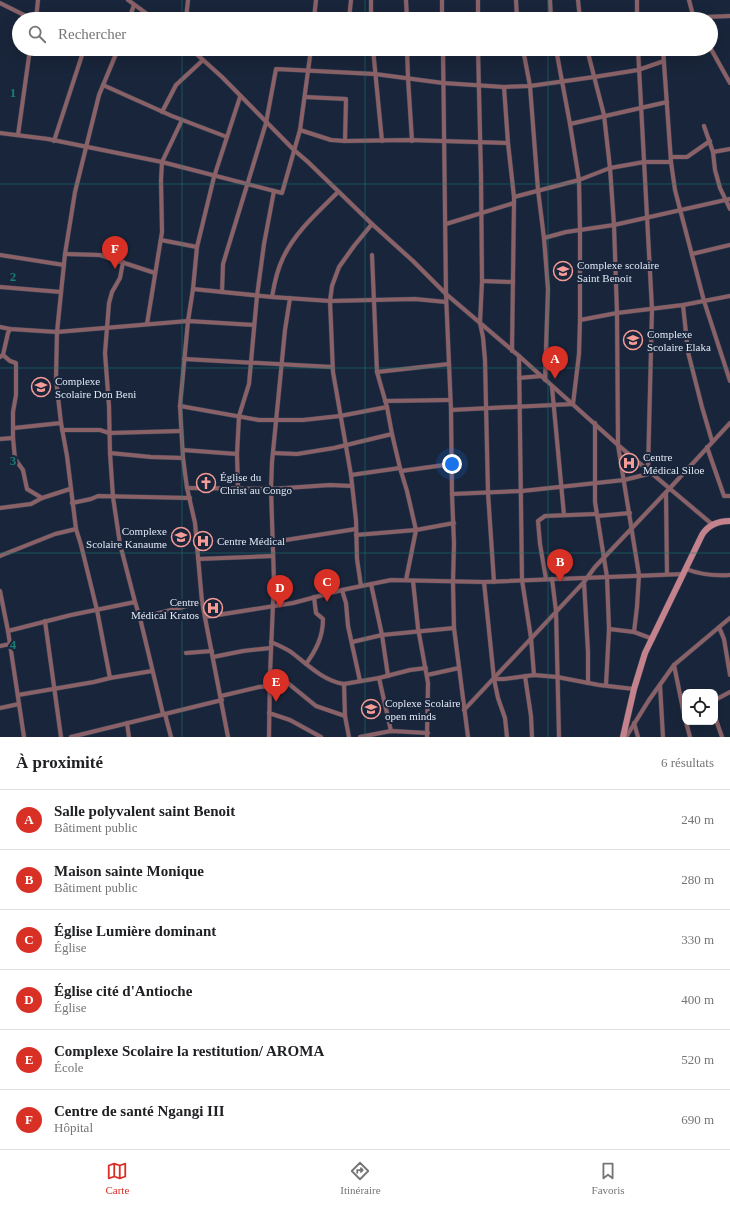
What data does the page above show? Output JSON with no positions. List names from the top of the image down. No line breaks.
{"places":{"school or university":["Complexe scolaire Saint Benoit","Complexe Scolaire Elaka","Complexe Scolaire Don Beni","Complexe Scolaire Kanaume","Coplexe Scolaire open minds"],"hospital":["Centre Médical Siloe","Centre Médical","Centre Médical Kratos"],"church":["Église du Christ au Congo"]},"page":{"search":"Rechercher","pins":["F","A","B","C","D","E"],"heading":["À proximité","6 résultats"],"list":[{"mark":"A","name":"Salle polyvalent saint Benoit","note":"Bâtiment public","value":"240 m"},{"mark":"B","name":"Maison sainte Monique","note":"Bâtiment public","value":"280 m"},{"mark":"C","name":"Église Lumière dominant","note":"Église","value":"330 m"},{"mark":"D","name":"Église cité d'Antioche","note":"Église","value":"400 m"},{"mark":"E","name":"Complexe Scolaire la restitution/ AROMA","note":"École","value":"520 m"},{"mark":"F","name":"Centre de santé Ngangi III","note":"Hôpital","value":"690 m"}],"nav":["Carte","Itinéraire","Favoris"]},"grid":{"rows":["1","2","3","4"]}}
